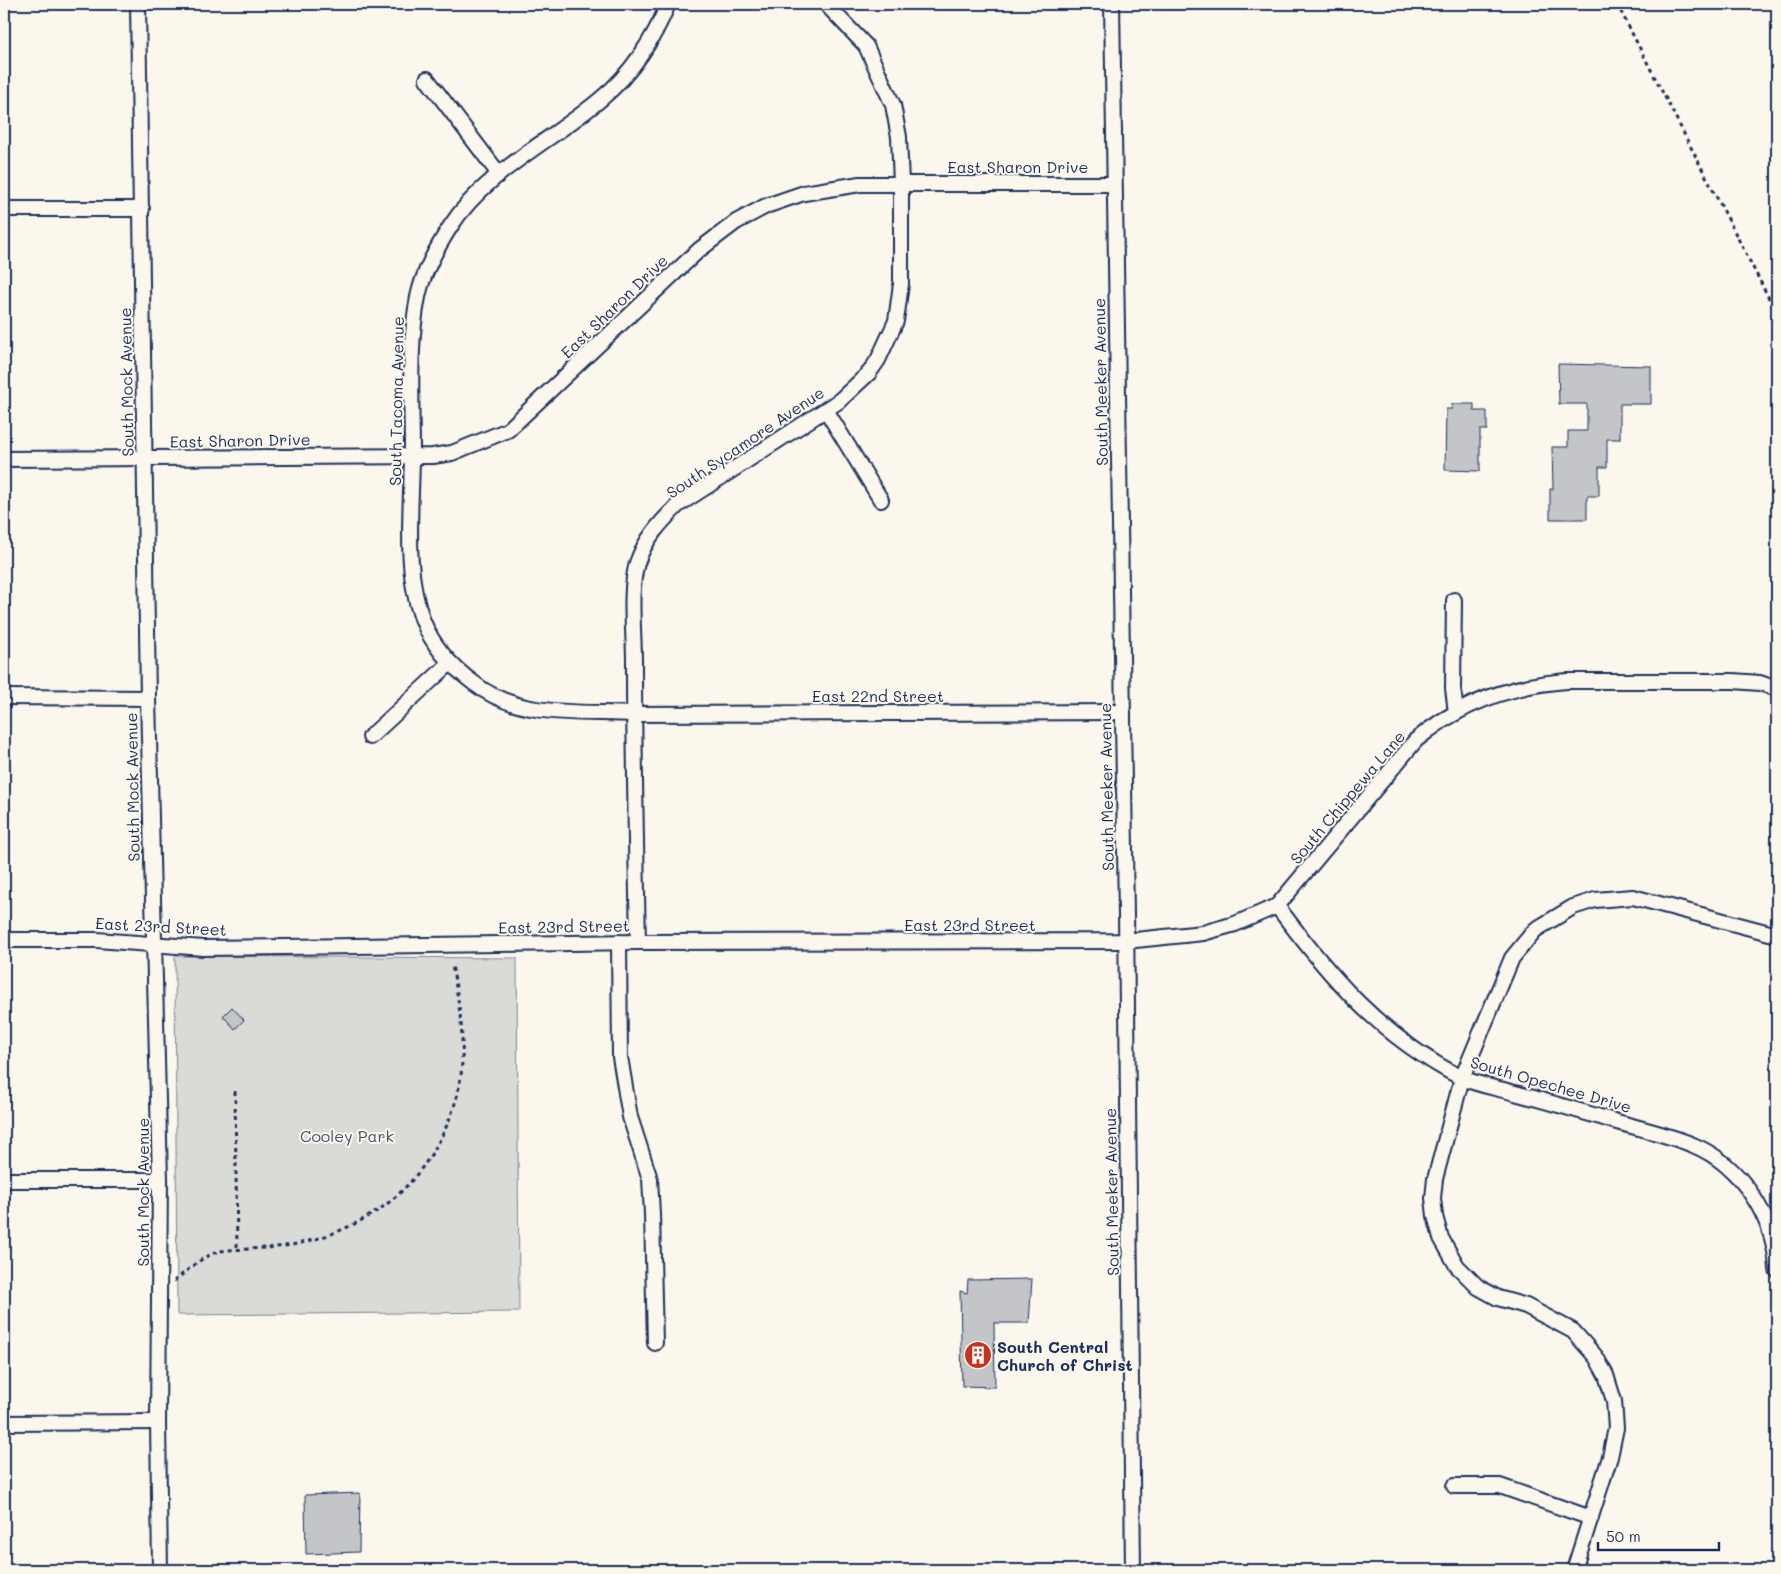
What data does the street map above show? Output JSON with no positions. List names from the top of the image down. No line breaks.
{"streets":{"street":["East Sharon Drive","South Mock Avenue","South Meeker Avenue","South Tacoma Avenue","South Sycamore Avenue","East 22nd Street","South Chippewa Lane","East 23rd Street","South Opechee Drive"]},"crossings":[["East Sharon Drive","South Mock Avenue"],["East Sharon Drive","South Meeker Avenue"],["East Sharon Drive","South Tacoma Avenue"],["East Sharon Drive","South Sycamore Avenue"],["South Mock Avenue","East 23rd Street"],["South Meeker Avenue","East 22nd Street"],["South Meeker Avenue","South Chippewa Lane"],["South Meeker Avenue","East 23rd Street"],["South Tacoma Avenue","South Sycamore Avenue"],["South Tacoma Avenue","East 22nd Street"],["South Sycamore Avenue","East 22nd Street"],["South Sycamore Avenue","East 23rd Street"],["South Chippewa Lane","East 23rd Street"],["South Chippewa Lane","South Opechee Drive"]],"parks":["Cooley Park"],"places":{"building":["South Central Church of Christ"]},"scale_bar":"50 m"}
